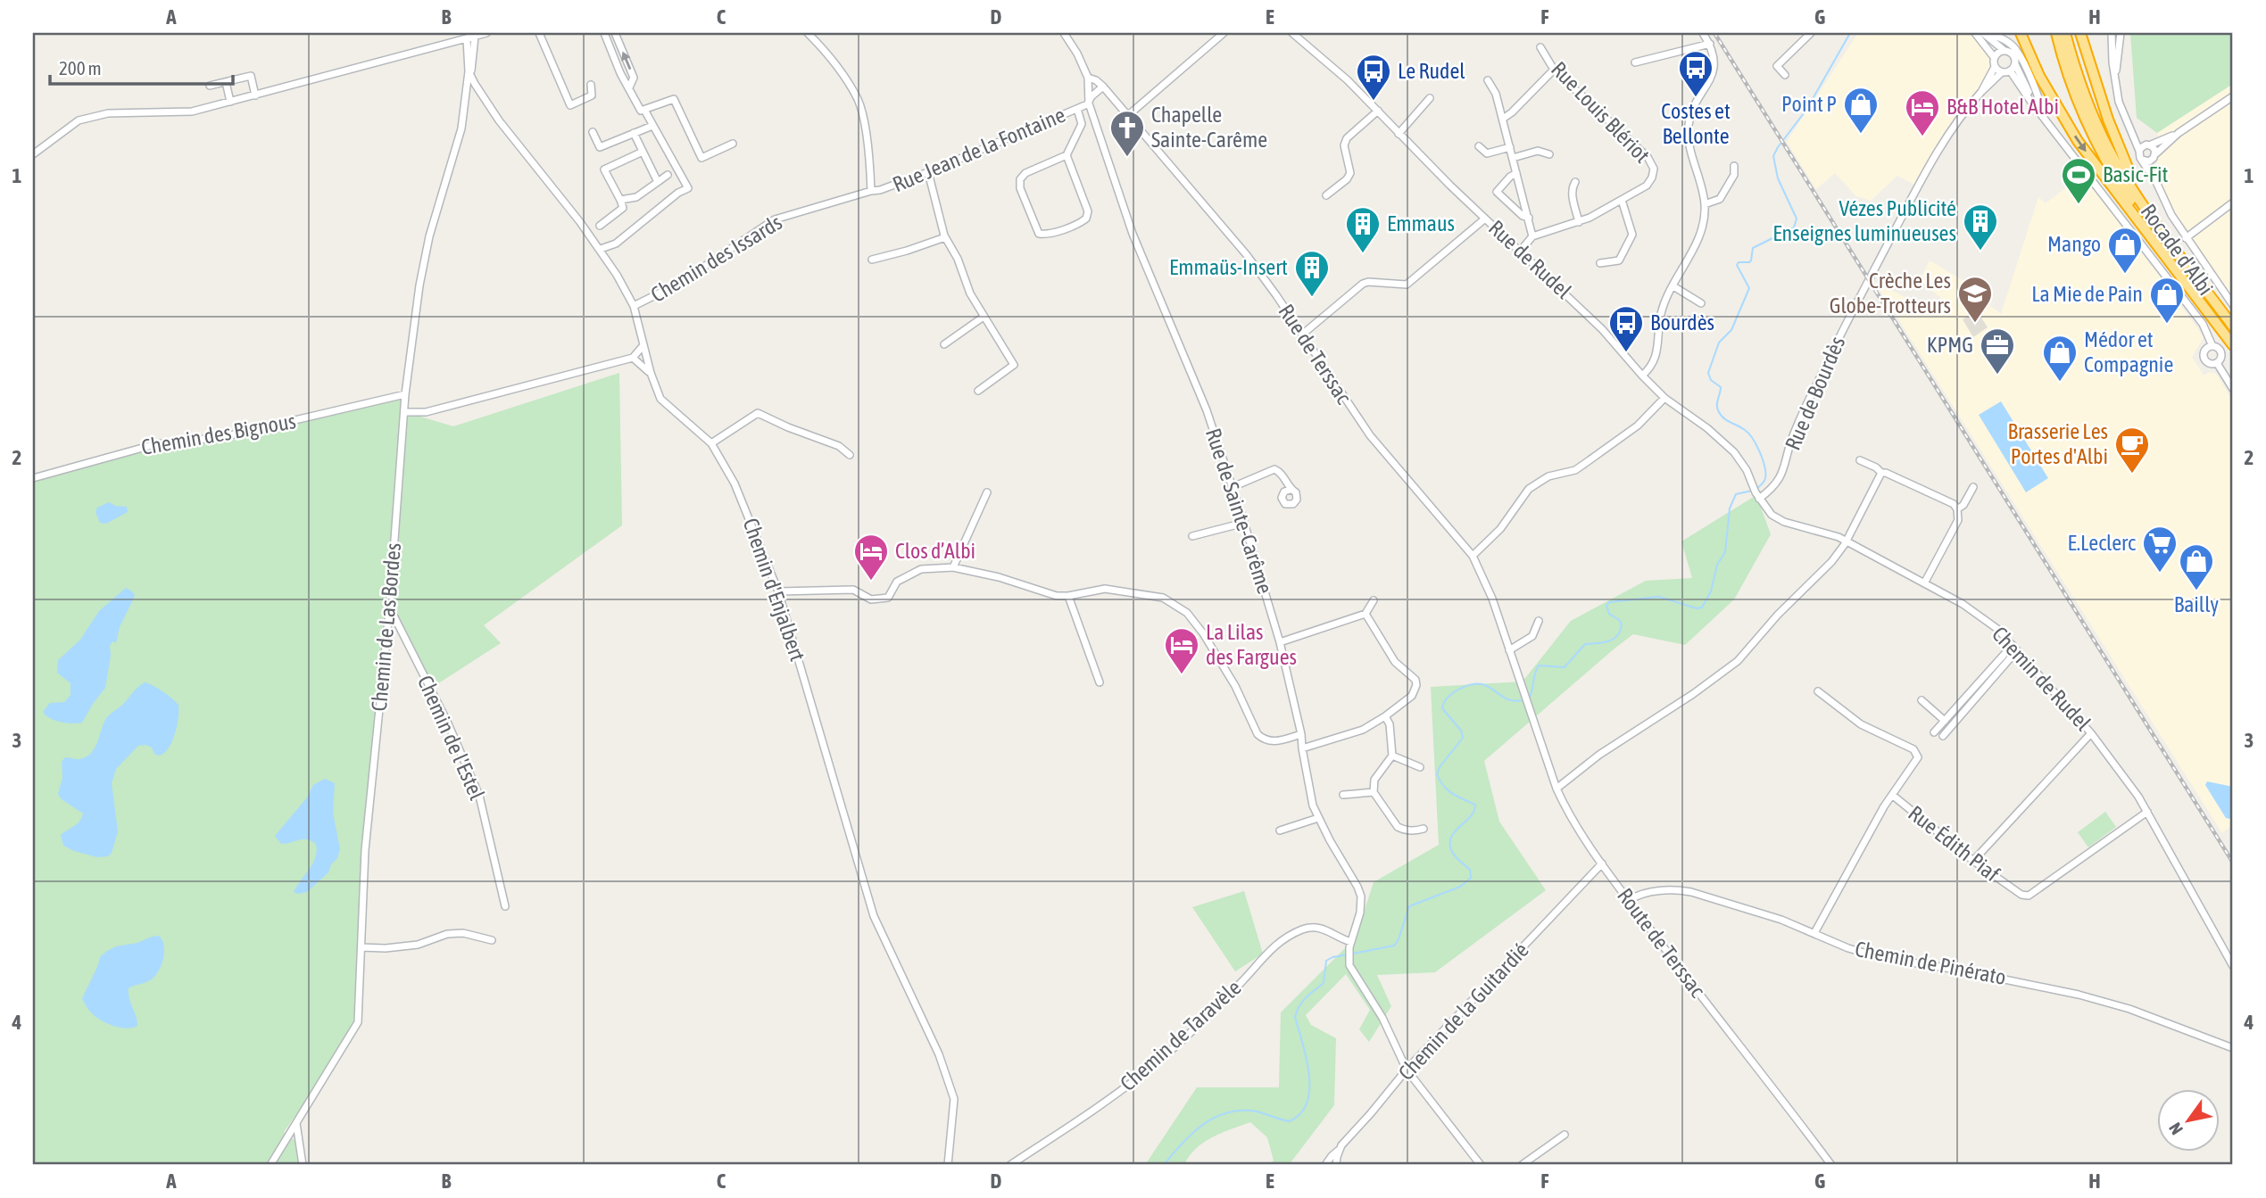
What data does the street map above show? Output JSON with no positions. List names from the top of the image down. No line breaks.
{"streets":{"highway":["Rocade d'Albi"],"street":["Rue Louis Blériot","Rue Jean de la Fontaine","Chemin des Issards","Rue de Rudel","Rue de Terssac","Rue de Bourdès","Chemin des Bignous","Rue de Sainte-Carême","Chemin d'Enjalbert","Chemin de Las Bordes","Chemin de Rudel","Chemin de l'Estel","Rue Édith Piaf","Route de Terssac","Chemin de Pinérato","Chemin de la Guitardié","Chemin de Taravèle"]},"crossings":[["Rue Jean de la Fontaine","Chemin des Issards"],["Rue Jean de la Fontaine","Rue de Terssac"],["Rue Jean de la Fontaine","Rue de Sainte-Carême"],["Chemin des Issards","Chemin d'Enjalbert"],["Rue de Rudel","Rue de Bourdès"],["Rue de Rudel","Chemin de Rudel"],["Rue de Terssac","Rue de Sainte-Carême"],["Rue de Terssac","Route de Terssac"],["Rue de Bourdès","Chemin de Rudel"],["Chemin des Bignous","Chemin de Las Bordes"],["Rue de Sainte-Carême","Chemin de la Guitardié"],["Rue de Sainte-Carême","Chemin de Taravèle"],["Chemin d'Enjalbert","Chemin de Las Bordes"],["Chemin de Las Bordes","Chemin de l'Estel"],["Chemin de Rudel","Rue Édith Piaf"],["Rue Édith Piaf","Chemin de Pinérato"],["Route de Terssac","Chemin de Pinérato"],["Route de Terssac","Chemin de la Guitardié"]],"places":{"bus stop":["Costes et Bellonte","Le Rudel","Bourdès"],"shop":["Point P","Mango","La Mie de Pain","Médor et Compagnie","Bailly"],"hotel":["B&B Hotel Albi","Clos d’Albi","La Lilas des Fargues"],"church":["Chapelle Sainte-Carême"],"sports":["Basic-Fit"],"building":["Vézes Publicité Enseignes luminueuses","Emmaus","Emmaüs-Insert"],"school or university":["Crèche Les Globe-Trotteurs"],"office":["KPMG"],"cafe":["Brasserie Les Portes d'Albi"],"supermarket":["E.Leclerc"]},"scale_bar":"200 m","north":"bottom left","grid":{"columns":["A","B","C","D","E","F","G","H"],"rows":["1","2","3","4"]}}
